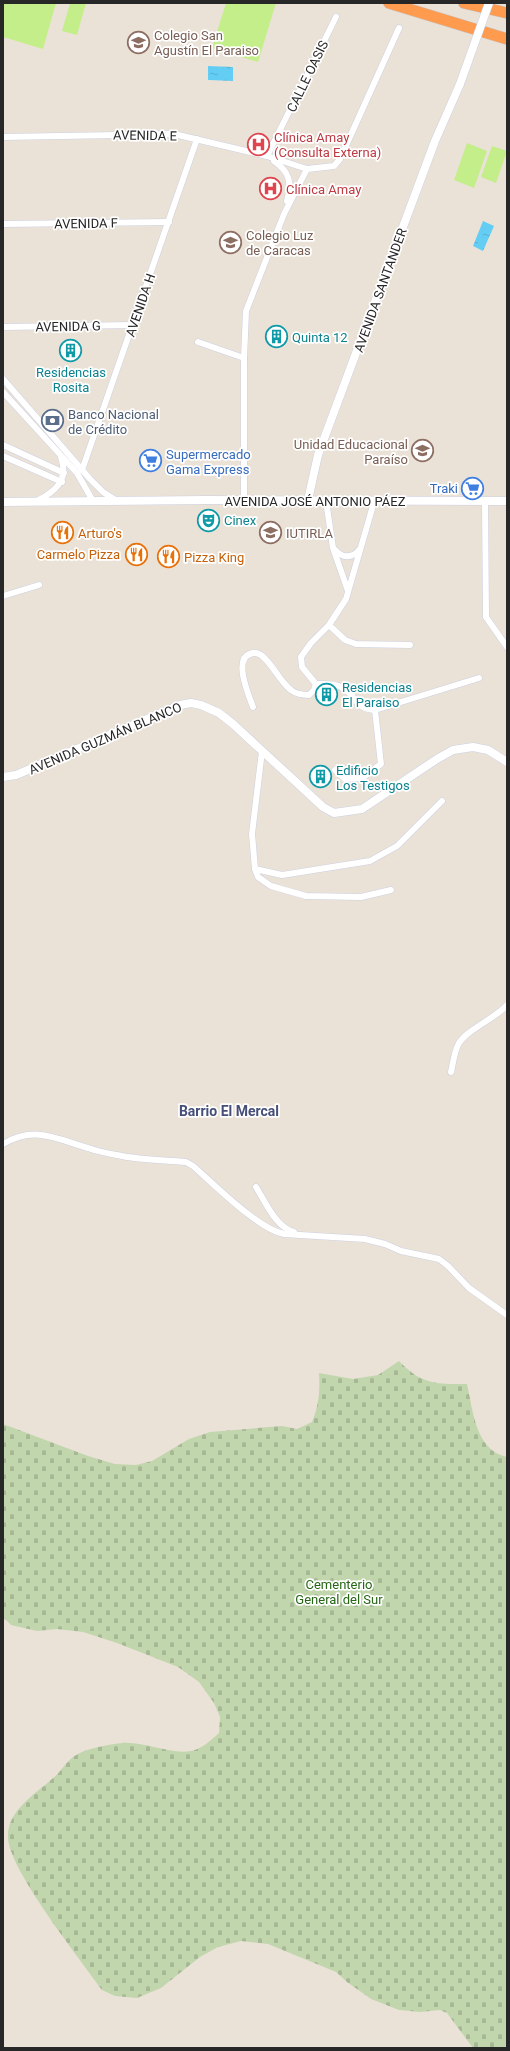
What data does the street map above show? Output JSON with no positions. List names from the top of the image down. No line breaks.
{"streets":{"street":["CALLE OASIS","AVENIDA E","AVENIDA F","AVENIDA SANTANDER","AVENIDA H","AVENIDA G","AVENIDA JOSÉ ANTONIO PÁEZ","AVENIDA GUZMÁN BLANCO"]},"crossings":[["CALLE OASIS","AVENIDA E"],["AVENIDA E","AVENIDA H"],["AVENIDA F","AVENIDA H"],["AVENIDA SANTANDER","AVENIDA JOSÉ ANTONIO PÁEZ"],["AVENIDA H","AVENIDA G"]],"districts":["Barrio El Mercal"],"parks":["Cementerio General del Sur"],"places":{"school or university":["Colegio San Agustín El Paraiso","Colegio Luz de Caracas","Unidad Educacional Paraíso","IUTIRLA"],"hospital":["Clínica Amay (Consulta Externa)","Clínica Amay"],"building":["Quinta 12","Residencias Rosita","Residencias El Paraiso","Edificio Los Testigos"],"bank":["Banco Nacional de Crédito"],"supermarket":["Supermercado Gama Express","Traki"],"theatre":["Cinex"],"restaurant":["Arturo's","Carmelo Pizza","Pizza King"]}}
